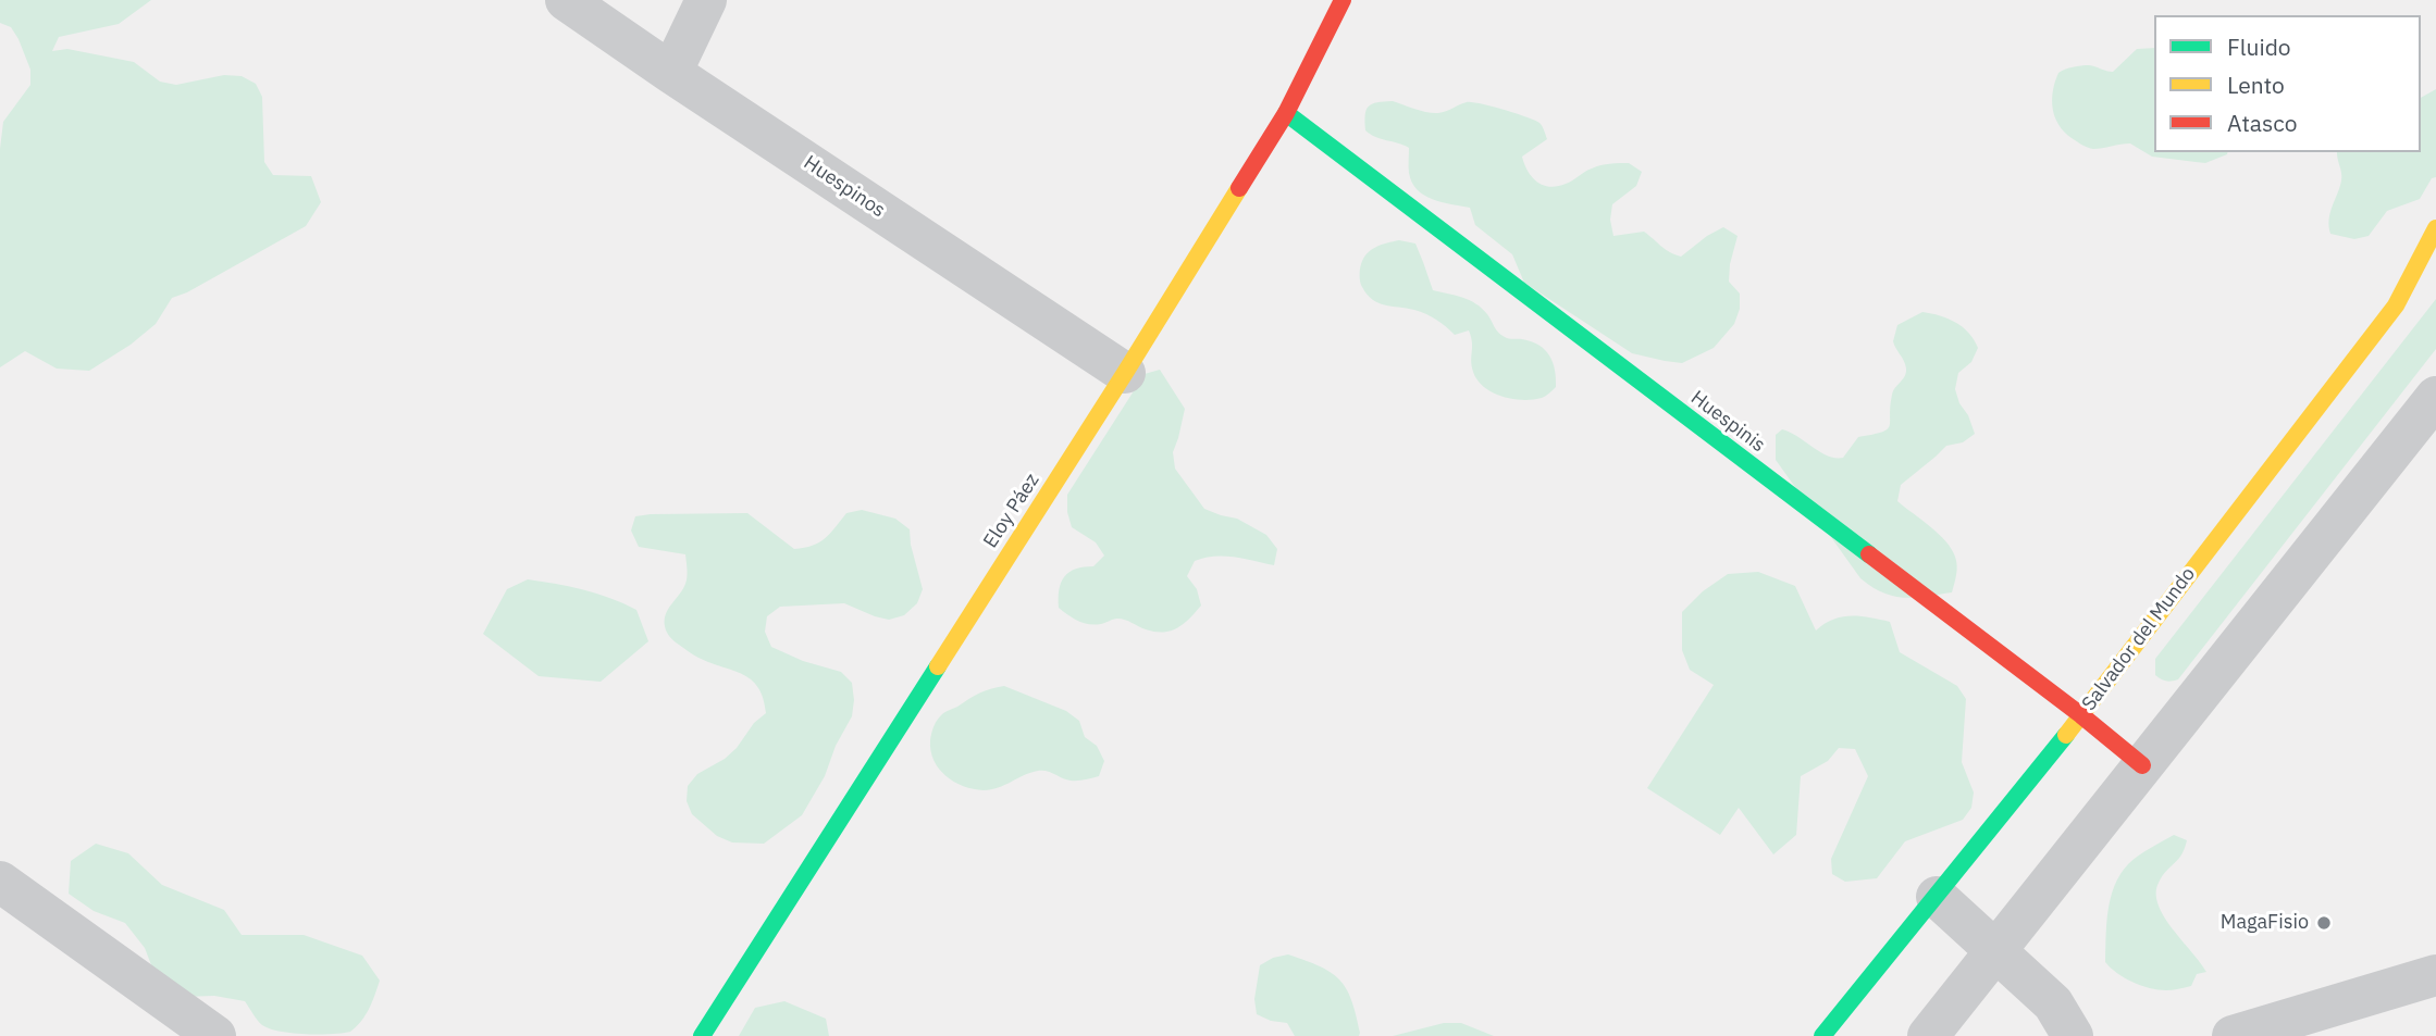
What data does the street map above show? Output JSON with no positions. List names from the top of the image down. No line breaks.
{"streets":{"street":["Huespinos","Huespinis","Eloy Páez","Salvador del Mundo"]},"crossings":[["Huespinos","Eloy Páez"],["Huespinis","Eloy Páez"],["Huespinis","Salvador del Mundo"]],"places":["MagaFisio"],"legend":["Fluido","Lento","Atasco"]}
